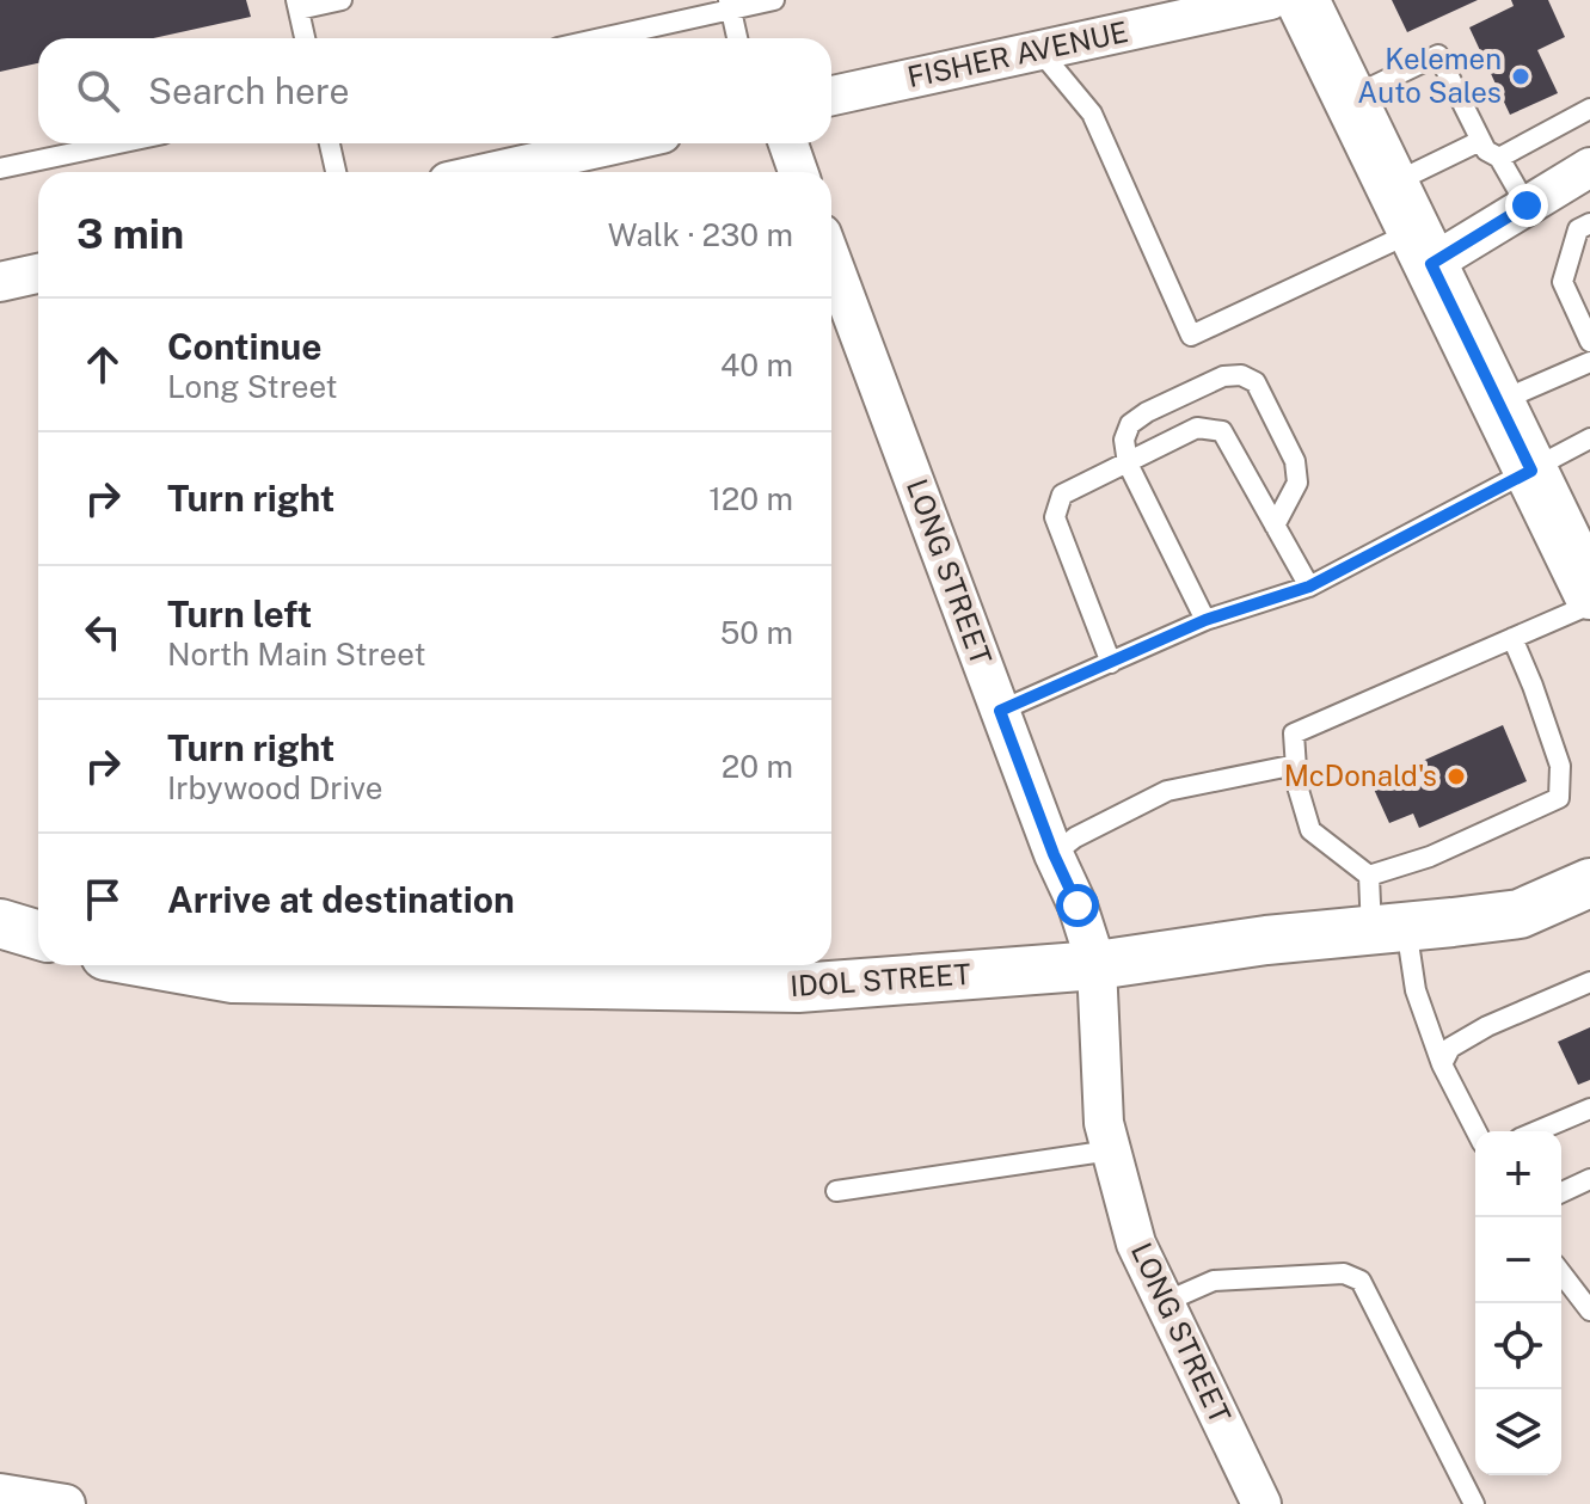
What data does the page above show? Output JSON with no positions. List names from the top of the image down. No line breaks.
{"streets":{"street":["FISHER AVENUE","LONG STREET","IDOL STREET"]},"crossings":[["LONG STREET","IDOL STREET"]],"places":["Kelemen Auto Sales","McDonald's"],"page":{"search":"Search here","heading":["3 min","Walk · 230 m"],"list":[["Continue","Long Street","40 m"],["Turn right","120 m"],["Turn left","North Main Street","50 m"],["Turn right","Irbywood Drive","20 m"],"Arrive at destination"],"map_buttons":["+","−"]}}
